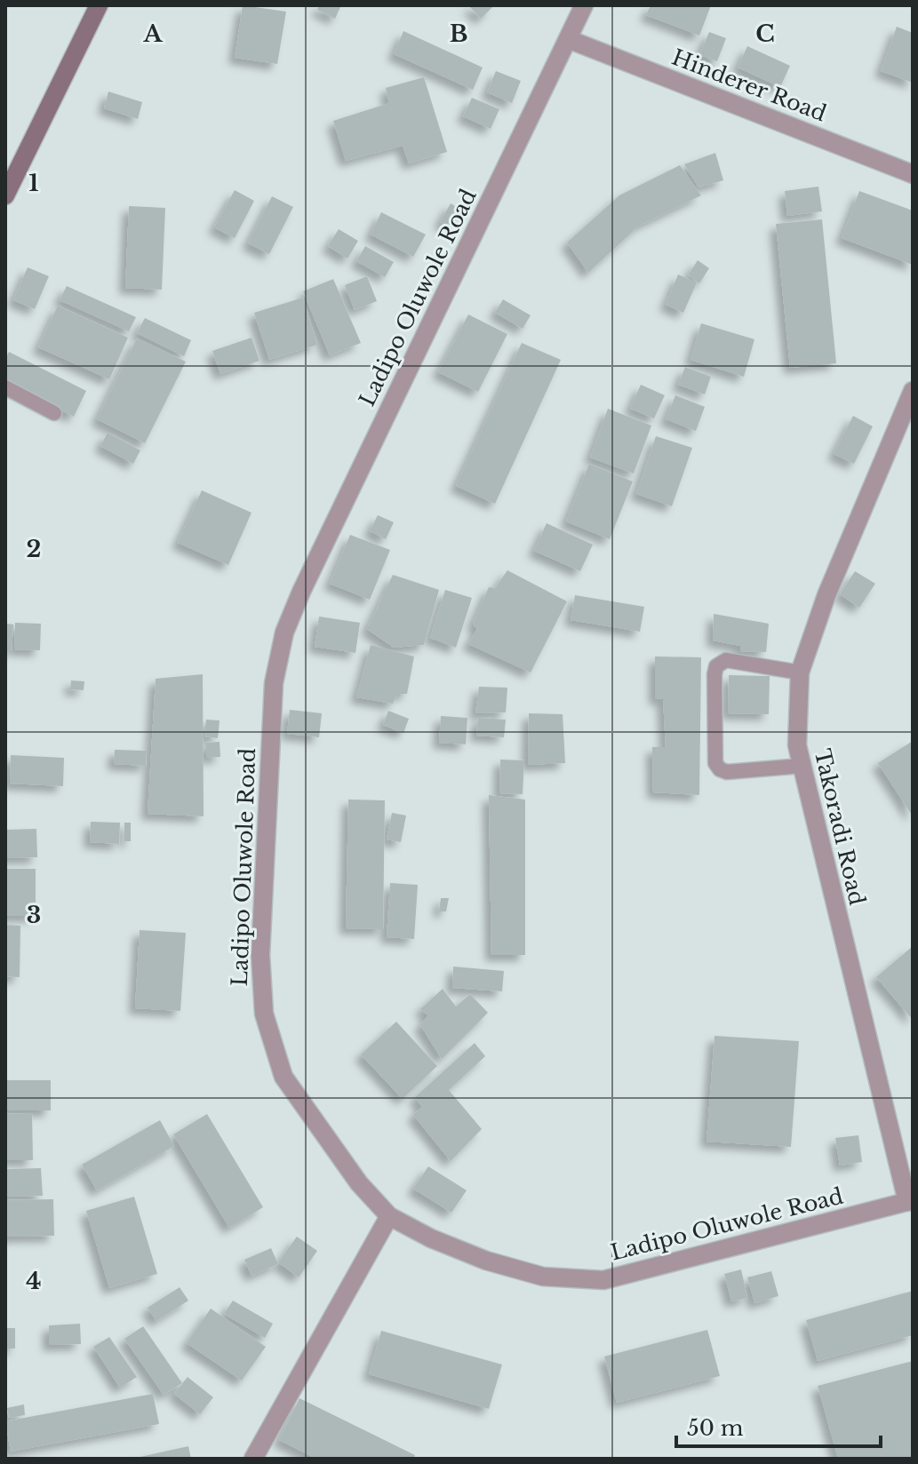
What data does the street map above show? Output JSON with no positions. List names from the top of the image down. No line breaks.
{"streets":{"street":["Hinderer Road","Ladipo Oluwole Road","Takoradi Road"]},"crossings":[["Hinderer Road","Ladipo Oluwole Road"],["Ladipo Oluwole Road","Takoradi Road"]],"scale_bar":"50 m","grid":{"columns":["A","B","C"],"rows":["1","2","3","4"]}}
